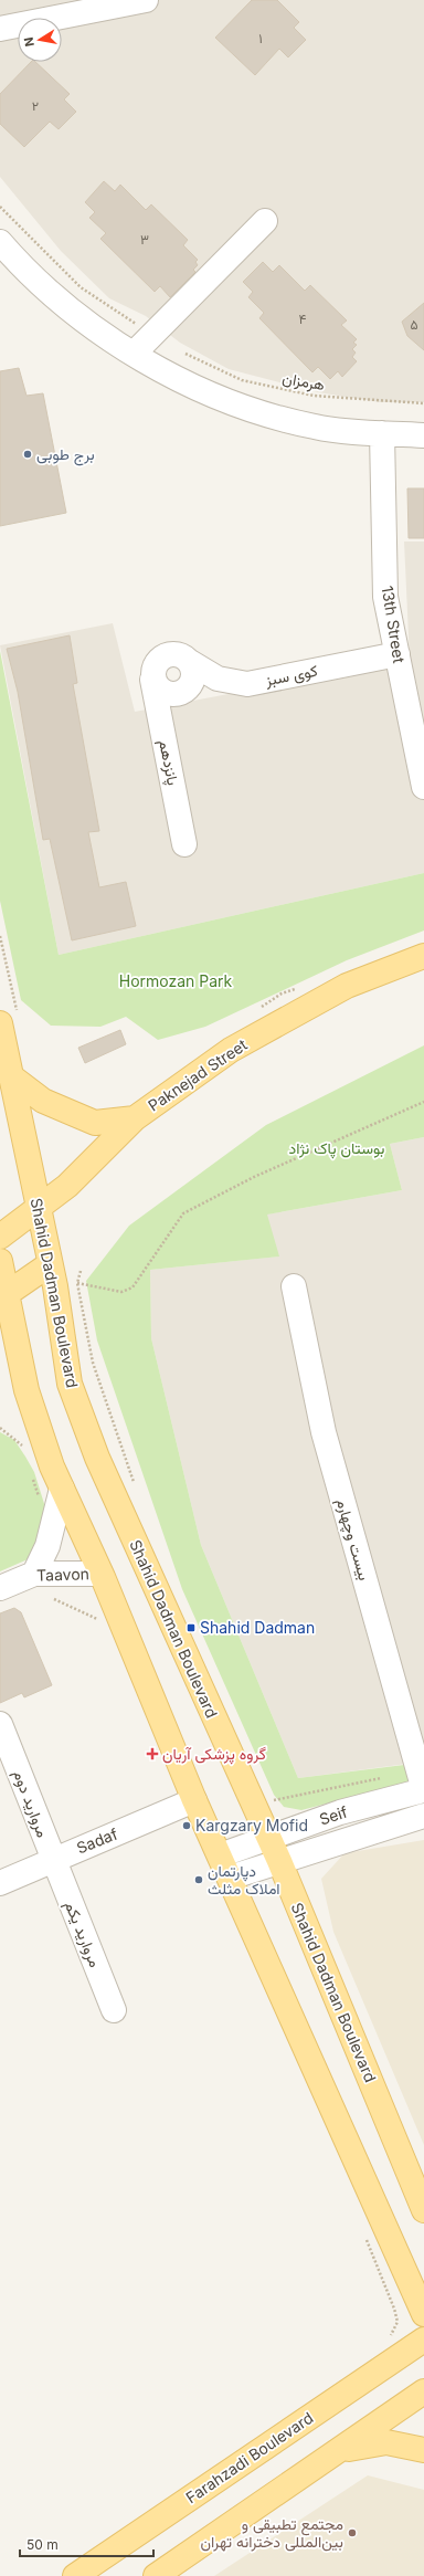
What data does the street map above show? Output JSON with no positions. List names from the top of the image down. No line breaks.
{"streets":{"main road":["Paknejad Street","Shahid Dadman Boulevard","Farahzadi Boulevard"],"street":["13th Street","کوی سبز","پانزدهم","بیست وچهارم","Taavon","مروارید دوم","Seif","Sadaf","مروارید یکم"],"path":["هرمزان"]},"crossings":[["13th Street","کوی سبز"],["کوی سبز","پانزدهم"],["Paknejad Street","Shahid Dadman Boulevard"],["Shahid Dadman Boulevard","Seif"],["بیست وچهارم","Seif"],["مروارید دوم","Sadaf"],["مروارید دوم","مروارید یکم"],["Sadaf","مروارید یکم"]],"parks":["Hormozan Park","بوستان پاک نژاد"],"places":{"other":["برج طوبی","Kargzary Mofid","دپارتمان املاک مثلث","مجتمع تطبیقی و بین‌المللی دخترانه تهران"],"transit":["Shahid Dadman"],"health":["گروه پزشکی آریان"]},"house_numbers":["۱","۲","۳","۴","۵"],"scale_bar":"50 m","north":"left"}
